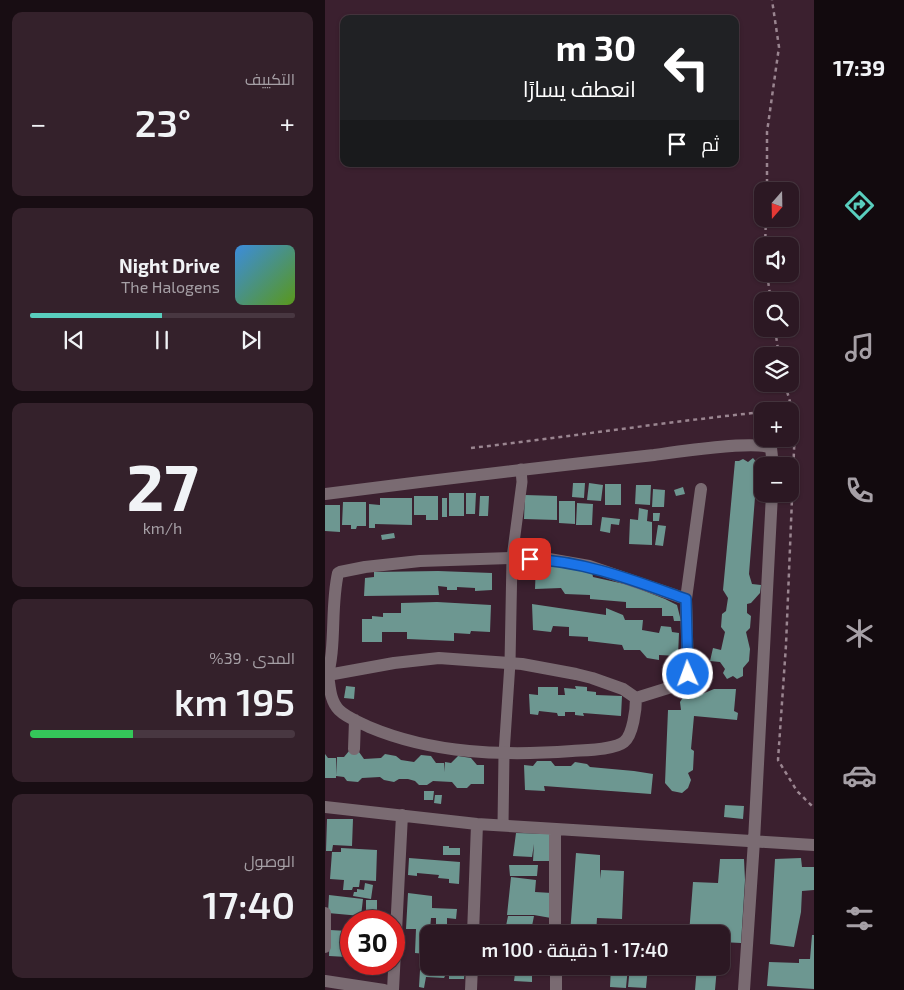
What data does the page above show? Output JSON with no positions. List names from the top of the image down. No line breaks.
{"north":"bottom","page":{"tabs":"17:39","tile":["التكييف",["27","km/h"],["المدى · 39%","195 km"],["الوصول","17:40"]],"turn":["30 m","انعطف يسارًا"],"heat":["−","23°","+"],"then":"ثم","map_buttons":["+","−"],"song":["Night Drive","The Halogens"],"limit":"30","trip":"17:40 · 1 دقيقة · 100 m"}}
